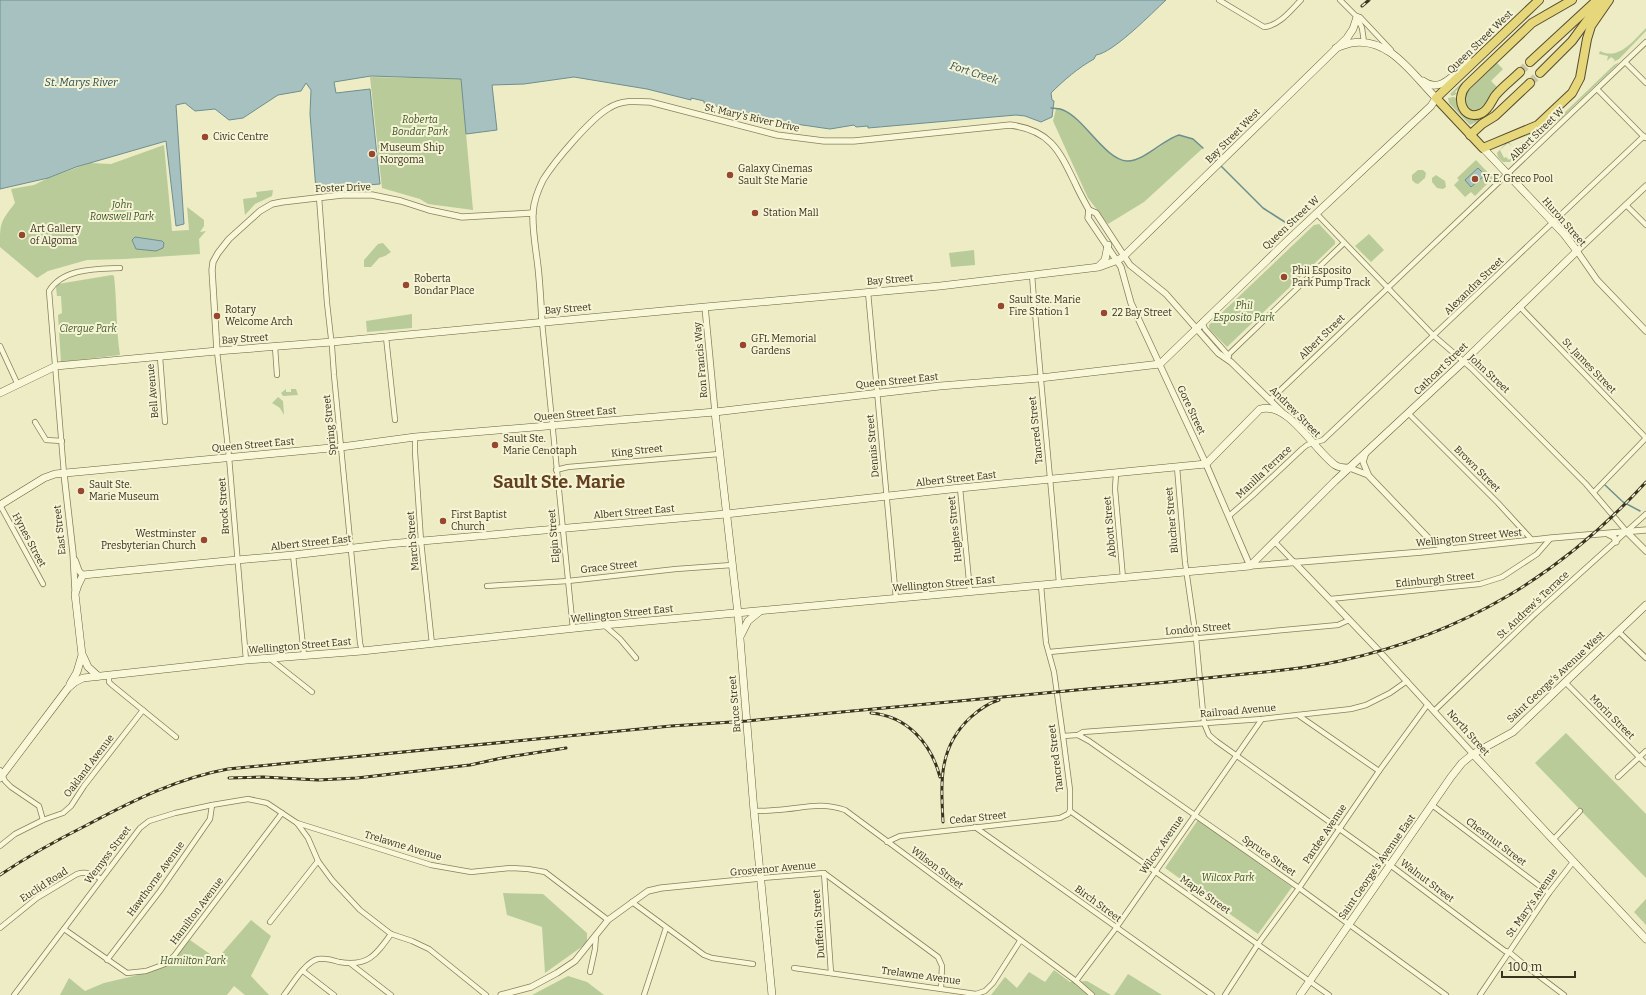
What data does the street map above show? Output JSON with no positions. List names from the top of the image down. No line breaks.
{"streets":{"highway":["Queen Street West","Huron Street"],"main road":["Bay Street West","Queen Street W","Bay Street","Cathcart Street","Queen Street East","Andrew Street","Albert Street East","East Street","Wellington Street East","Saint George's Avenue West","Bruce Street","North Street","Saint George's Avenue East"],"street":["St. Mary's River Drive","Albert Street W","Foster Drive","Alexandra Street","Albert Street","Ron Francis Way","St. James Street","John Street","Bell Avenue","Gore Street","Spring Street","Tancred Street","Dennis Street","King Street","Brown Street","Manilla Terrace","Brock Street","Blucher Street","Abbott Street","Hughes Street","Elgin Street","Wellington Street West","Hynes Street","March Street","Grace Street","Edinburgh Street","St. Andrew's Terrace","London Street","Railroad Avenue","Morin Street","Oakland Avenue","Cedar Street","Pardee Avenue","Chestnut Street","Wilcox Avenue","Trelawne Avenue","Wemyss Street","Spruce Street","Wilson Street","Grosvenor Avenue","Hawthorne Avenue","Walnut Street","Euclid Road","Maple Street","St. Mary's Avenue","Birch Street","Hamilton Avenue","Dufferin Street"]},"crossings":[["Queen Street West","Huron Street"],["Queen Street West","Queen Street W"],["St. Mary's River Drive","Bay Street West"],["St. Mary's River Drive","Foster Drive"],["St. Mary's River Drive","Bay Street"],["St. Mary's River Drive","Gore Street"],["St. Mary's River Drive","Andrew Street"],["St. Mary's River Drive","Elgin Street"],["Albert Street W","Huron Street"],["Albert Street W","Albert Street"],["Albert Street W","John Street"],["Bay Street West","Huron Street"],["Bay Street West","Bay Street"],["Bay Street West","Gore Street"],["Bay Street West","Andrew Street"],["Foster Drive","Bay Street"],["Foster Drive","Spring Street"],["Foster Drive","Brock Street"],["Huron Street","Queen Street W"],["Huron Street","Alexandra Street"],["Huron Street","Cathcart Street"],["Queen Street W","John Street"],["Queen Street W","Queen Street East"],["Queen Street W","Gore Street"],["Queen Street W","Andrew Street"],["Bay Street","Ron Francis Way"],["Bay Street","Bell Avenue"],["Bay Street","Gore Street"],["Bay Street","Andrew Street"],["Bay Street","Spring Street"],["Bay Street","Tancred Street"],["Bay Street","Dennis Street"],["Bay Street","Brock Street"],["Bay Street","East Street"],["Bay Street","Elgin Street"],["Alexandra Street","John Street"],["Alexandra Street","Andrew Street"],["Alexandra Street","Manilla Terrace"],["Albert Street","John Street"],["Albert Street","Andrew Street"],["Ron Francis Way","Queen Street East"],["Ron Francis Way","Bruce Street"],["St. James Street","Cathcart Street"],["Cathcart Street","John Street"],["Cathcart Street","Gore Street"],["Cathcart Street","Brown Street"],["Cathcart Street","Wellington Street East"],["Cathcart Street","North Street"],["John Street","Wellington Street West"],["John Street","St. Andrew's Terrace"],["Queen Street East","Gore Street"],["Queen Street East","Spring Street"],["Queen Street East","Tancred Street"],["Queen Street East","Dennis Street"],["Queen Street East","Brock Street"],["Queen Street East","East Street"],["Queen Street East","Elgin Street"],["Queen Street East","Hynes Street"],["Queen Street East","March Street"],["Queen Street East","Bruce Street"],["Gore Street","Andrew Street"],["Gore Street","Manilla Terrace"],["Gore Street","Albert Street East"],["Gore Street","Wellington Street East"],["Andrew Street","Manilla Terrace"],["Spring Street","Albert Street East"],["Spring Street","Wellington Street East"],["Tancred Street","Albert Street East"],["Tancred Street","Wellington Street East"],["Tancred Street","London Street"],["Tancred Street","Railroad Avenue"],["Tancred Street","Cedar Street"],["Tancred Street","Maple Street"],["Dennis Street","Albert Street East"],["Dennis Street","Wellington Street East"],["King Street","Elgin Street"],["King Street","Bruce Street"],["Brown Street","Wellington Street West"],["Albert Street East","Brock Street"],["Albert Street East","Blucher Street"],["Albert Street East","Abbott Street"],["Albert Street East","Hughes Street"],["Albert Street East","Elgin Street"],["Albert Street East","March Street"],["Albert Street East","Bruce Street"],["Brock Street","Wellington Street East"],["Blucher Street","Wellington Street East"],["Blucher Street","London Street"],["Blucher Street","Railroad Avenue"],["Blucher Street","Walnut Street"],["Abbott Street","Wellington Street East"],["Hughes Street","Wellington Street East"],["East Street","Wellington Street East"],["Elgin Street","Grace Street"],["Elgin Street","Wellington Street East"],["Wellington Street West","Edinburgh Street"],["Wellington Street West","Wellington Street East"],["Wellington Street West","St. Andrew's Terrace"],["Wellington Street West","North Street"],["March Street","Wellington Street East"],["Grace Street","Bruce Street"],["Edinburgh Street","North Street"],["Wellington Street East","Bruce Street"],["Wellington Street East","North Street"],["St. Andrew's Terrace","North Street"],["London Street","North Street"],["Saint George's Avenue West","Morin Street"],["Saint George's Avenue West","North Street"],["Saint George's Avenue West","Saint George's Avenue East"],["Bruce Street","Wilson Street"],["Bruce Street","Grosvenor Avenue"],["Railroad Avenue","North Street"],["Railroad Avenue","Wilcox Avenue"],["Railroad Avenue","Spruce Street"],["Railroad Avenue","Walnut Street"],["North Street","Pardee Avenue"],["North Street","Saint George's Avenue East"],["North Street","St. Mary's Avenue"],["Cedar Street","Wilson Street"],["Cedar Street","Maple Street"],["Cedar Street","Birch Street"],["Pardee Avenue","Spruce Street"],["Pardee Avenue","Walnut Street"],["Pardee Avenue","Maple Street"],["Chestnut Street","Saint George's Avenue East"],["Chestnut Street","St. Mary's Avenue"],["Wilcox Avenue","Spruce Street"],["Wilcox Avenue","Wilson Street"],["Wilcox Avenue","Walnut Street"],["Wilcox Avenue","Maple Street"],["Wilcox Avenue","Birch Street"],["Trelawne Avenue","Wemyss Street"],["Trelawne Avenue","Wilson Street"],["Trelawne Avenue","Grosvenor Avenue"],["Trelawne Avenue","Dufferin Street"],["Wemyss Street","Hawthorne Avenue"],["Wemyss Street","Euclid Road"],["Wemyss Street","Hamilton Avenue"],["Spruce Street","Saint George's Avenue East"],["Saint George's Avenue East","Walnut Street"],["Saint George's Avenue East","Maple Street"],["Grosvenor Avenue","Dufferin Street"],["Hawthorne Avenue","Hamilton Avenue"],["Walnut Street","St. Mary's Avenue"]],"districts":["Sault Ste. Marie"],"water":["Fort Creek","St. Marys River"],"parks":["Roberta Bondar Park","John Rowswell Park","Phil Esposito Park","Clergue Park","Wilcox Park","Hamilton Park"],"places":["Civic Centre","Museum Ship Norgoma","Galaxy Cinemas Sault Ste Marie","V. E. Greco Pool","Station Mall","Art Gallery of Algoma","Phil Esposito Park Pump Track","Roberta Bondar Place","Sault Ste. Marie Fire Station 1","22 Bay Street","Rotary Welcome Arch","GFL Memorial Gardens","Sault Ste. Marie Cenotaph","Sault Ste. Marie Museum","First Baptist Church","Westminster Presbyterian Church"],"scale_bar":"100 m"}
